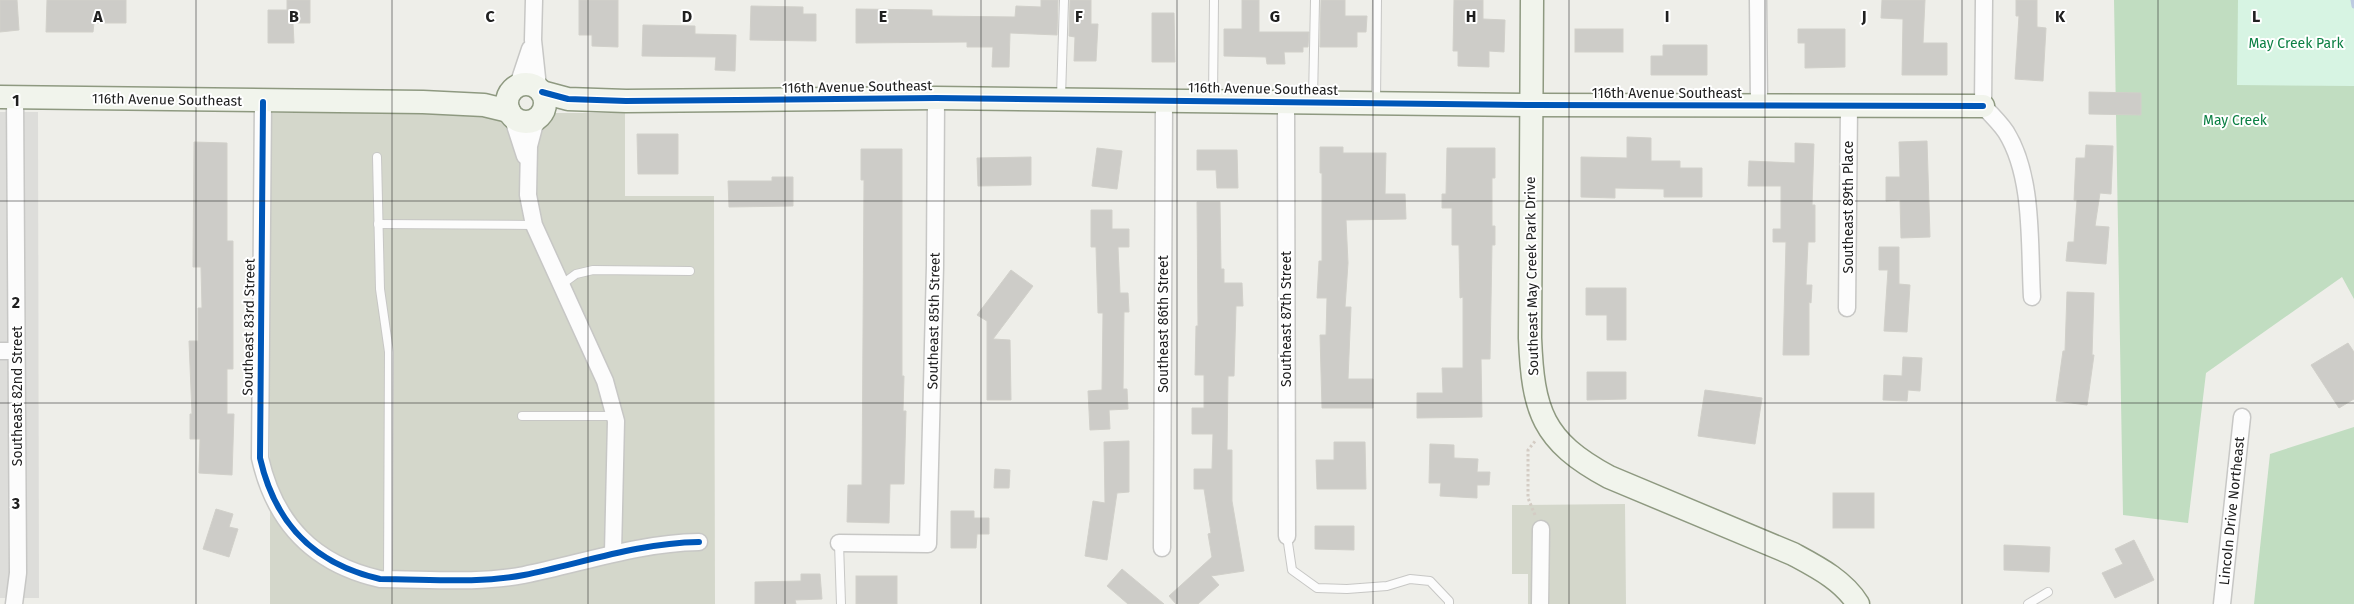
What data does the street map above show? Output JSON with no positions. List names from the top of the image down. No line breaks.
{"streets":{"street":["116th Avenue Southeast","Southeast 89th Place","Southeast May Creek Park Drive","Southeast 87th Street","Southeast 85th Street","Southeast 86th Street","Southeast 83rd Street","Southeast 82nd Street","Lincoln Drive Northeast"]},"crossings":[["116th Avenue Southeast","Southeast 89th Place"],["116th Avenue Southeast","Southeast May Creek Park Drive"],["116th Avenue Southeast","Southeast 87th Street"],["116th Avenue Southeast","Southeast 85th Street"],["116th Avenue Southeast","Southeast 86th Street"],["116th Avenue Southeast","Southeast 83rd Street"],["116th Avenue Southeast","Southeast 82nd Street"]],"parks":["May Creek Park","May Creek"],"grid":{"columns":["A","B","C","D","E","F","G","H","I","J","K","L"],"rows":["1","2","3"]}}
